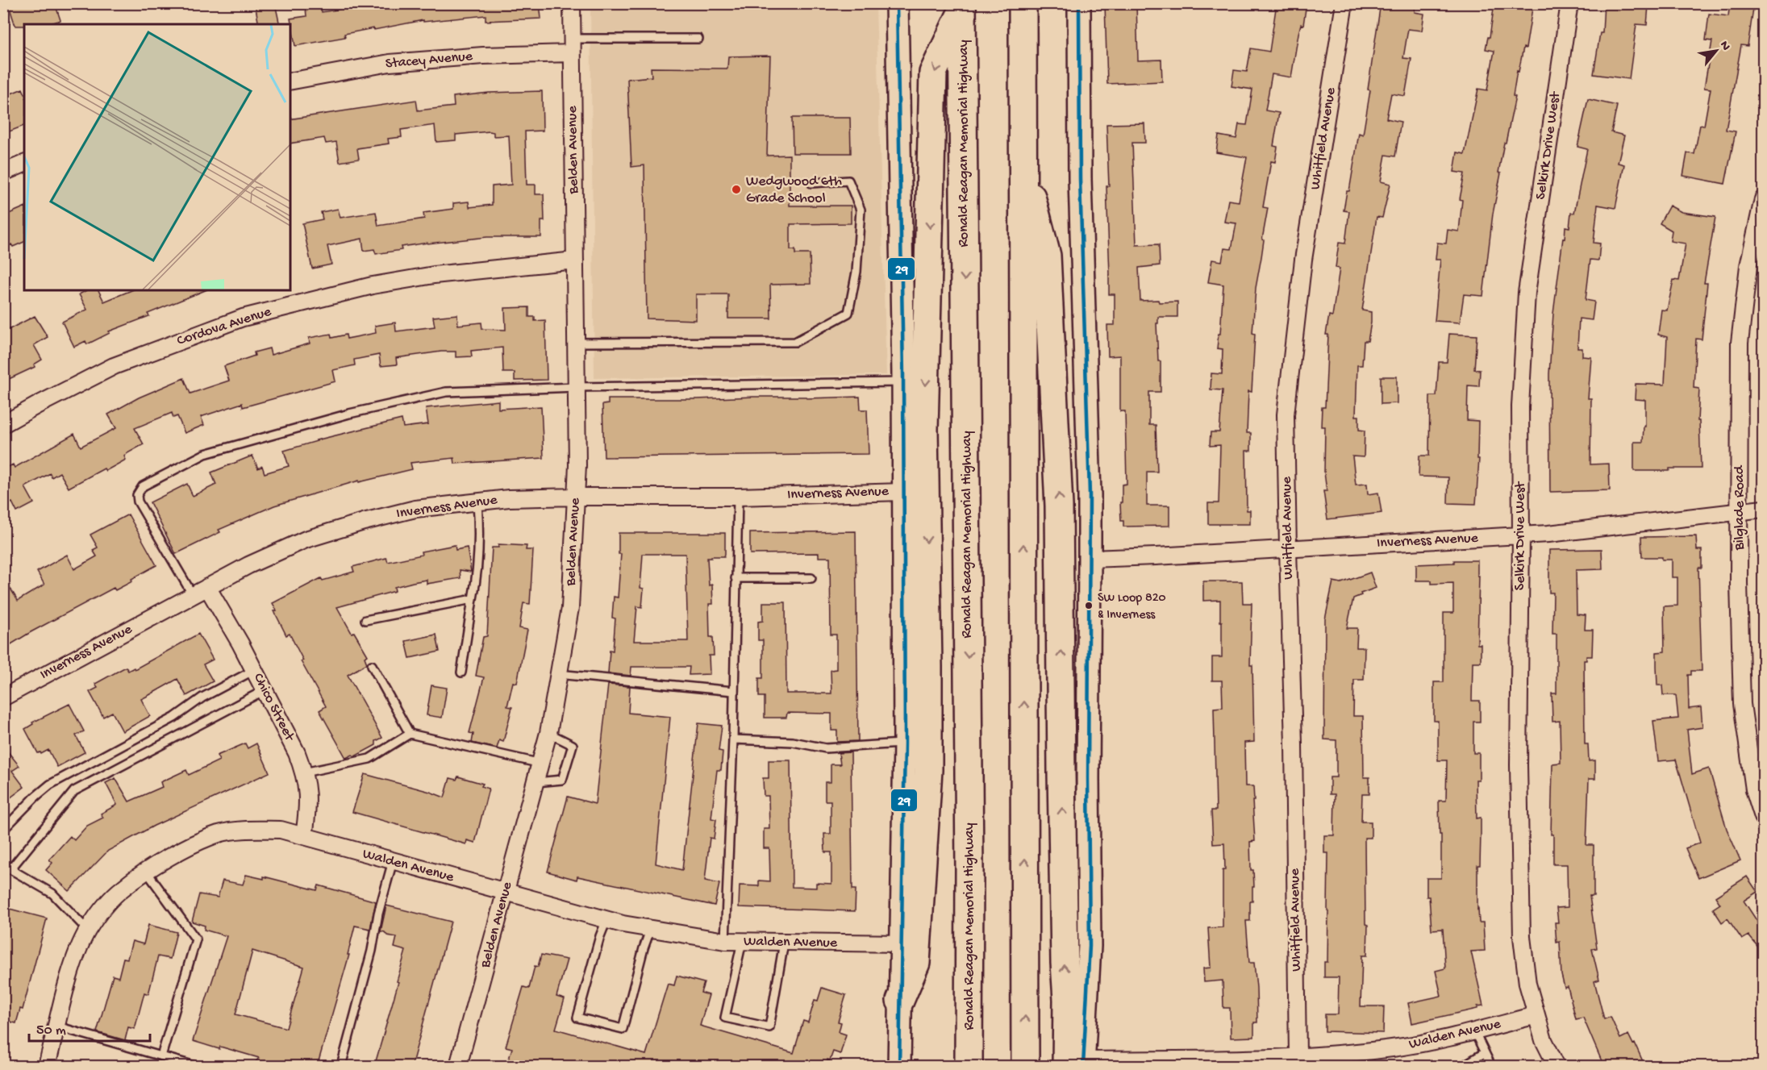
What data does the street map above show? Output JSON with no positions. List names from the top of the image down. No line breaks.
{"streets":{"highway":["Ronald Reagan Memorial Highway"],"street":["Stacey Avenue","Whitfield Avenue","Selkirk Drive West","Belden Avenue","Cordova Avenue","Inverness Avenue","Bilglade Road","Chico Street","Walden Avenue"]},"crossings":[["Stacey Avenue","Belden Avenue"],["Whitfield Avenue","Inverness Avenue"],["Whitfield Avenue","Walden Avenue"],["Selkirk Drive West","Inverness Avenue"],["Selkirk Drive West","Walden Avenue"],["Belden Avenue","Cordova Avenue"],["Belden Avenue","Inverness Avenue"],["Belden Avenue","Walden Avenue"],["Inverness Avenue","Bilglade Road"],["Inverness Avenue","Chico Street"],["Chico Street","Walden Avenue"]],"places":["Wedgwood 6th Grade School","SW Loop 820 & Inverness"],"lines":["transit line 29"],"scale_bar":"50 m","north":"top right"}
